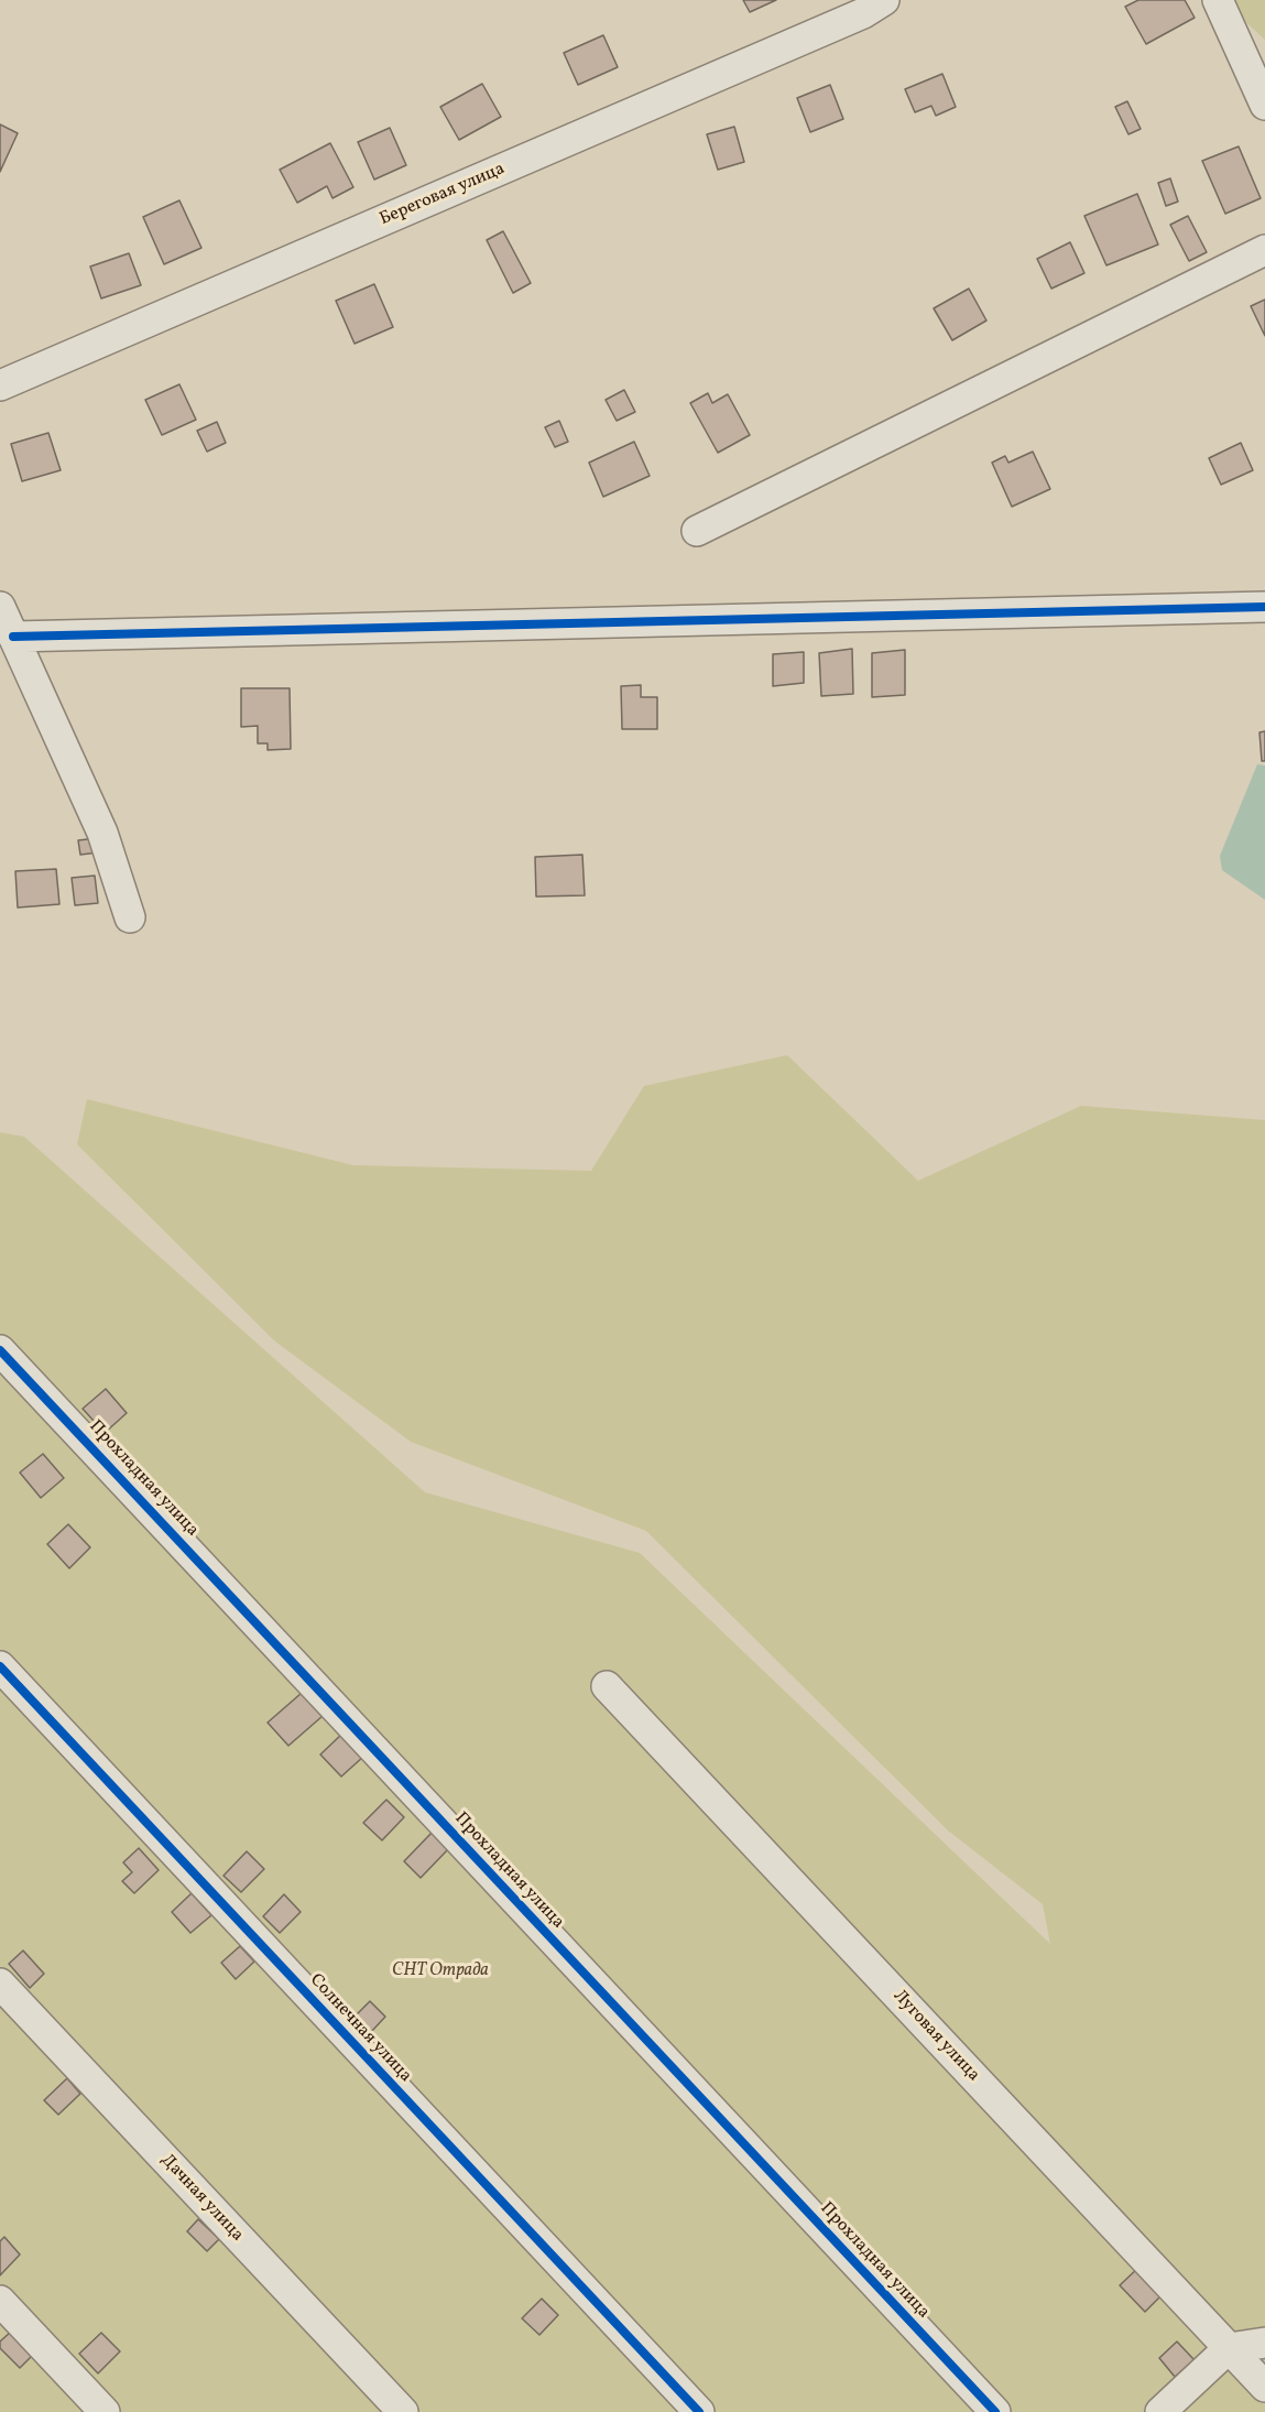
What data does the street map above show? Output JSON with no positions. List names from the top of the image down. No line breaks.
{"streets":{"street":["Береговая улица","Прохладная улица","Солнечная улица","Луговая улица","Дачная улица"]},"parks":["СНТ Отрада"]}
